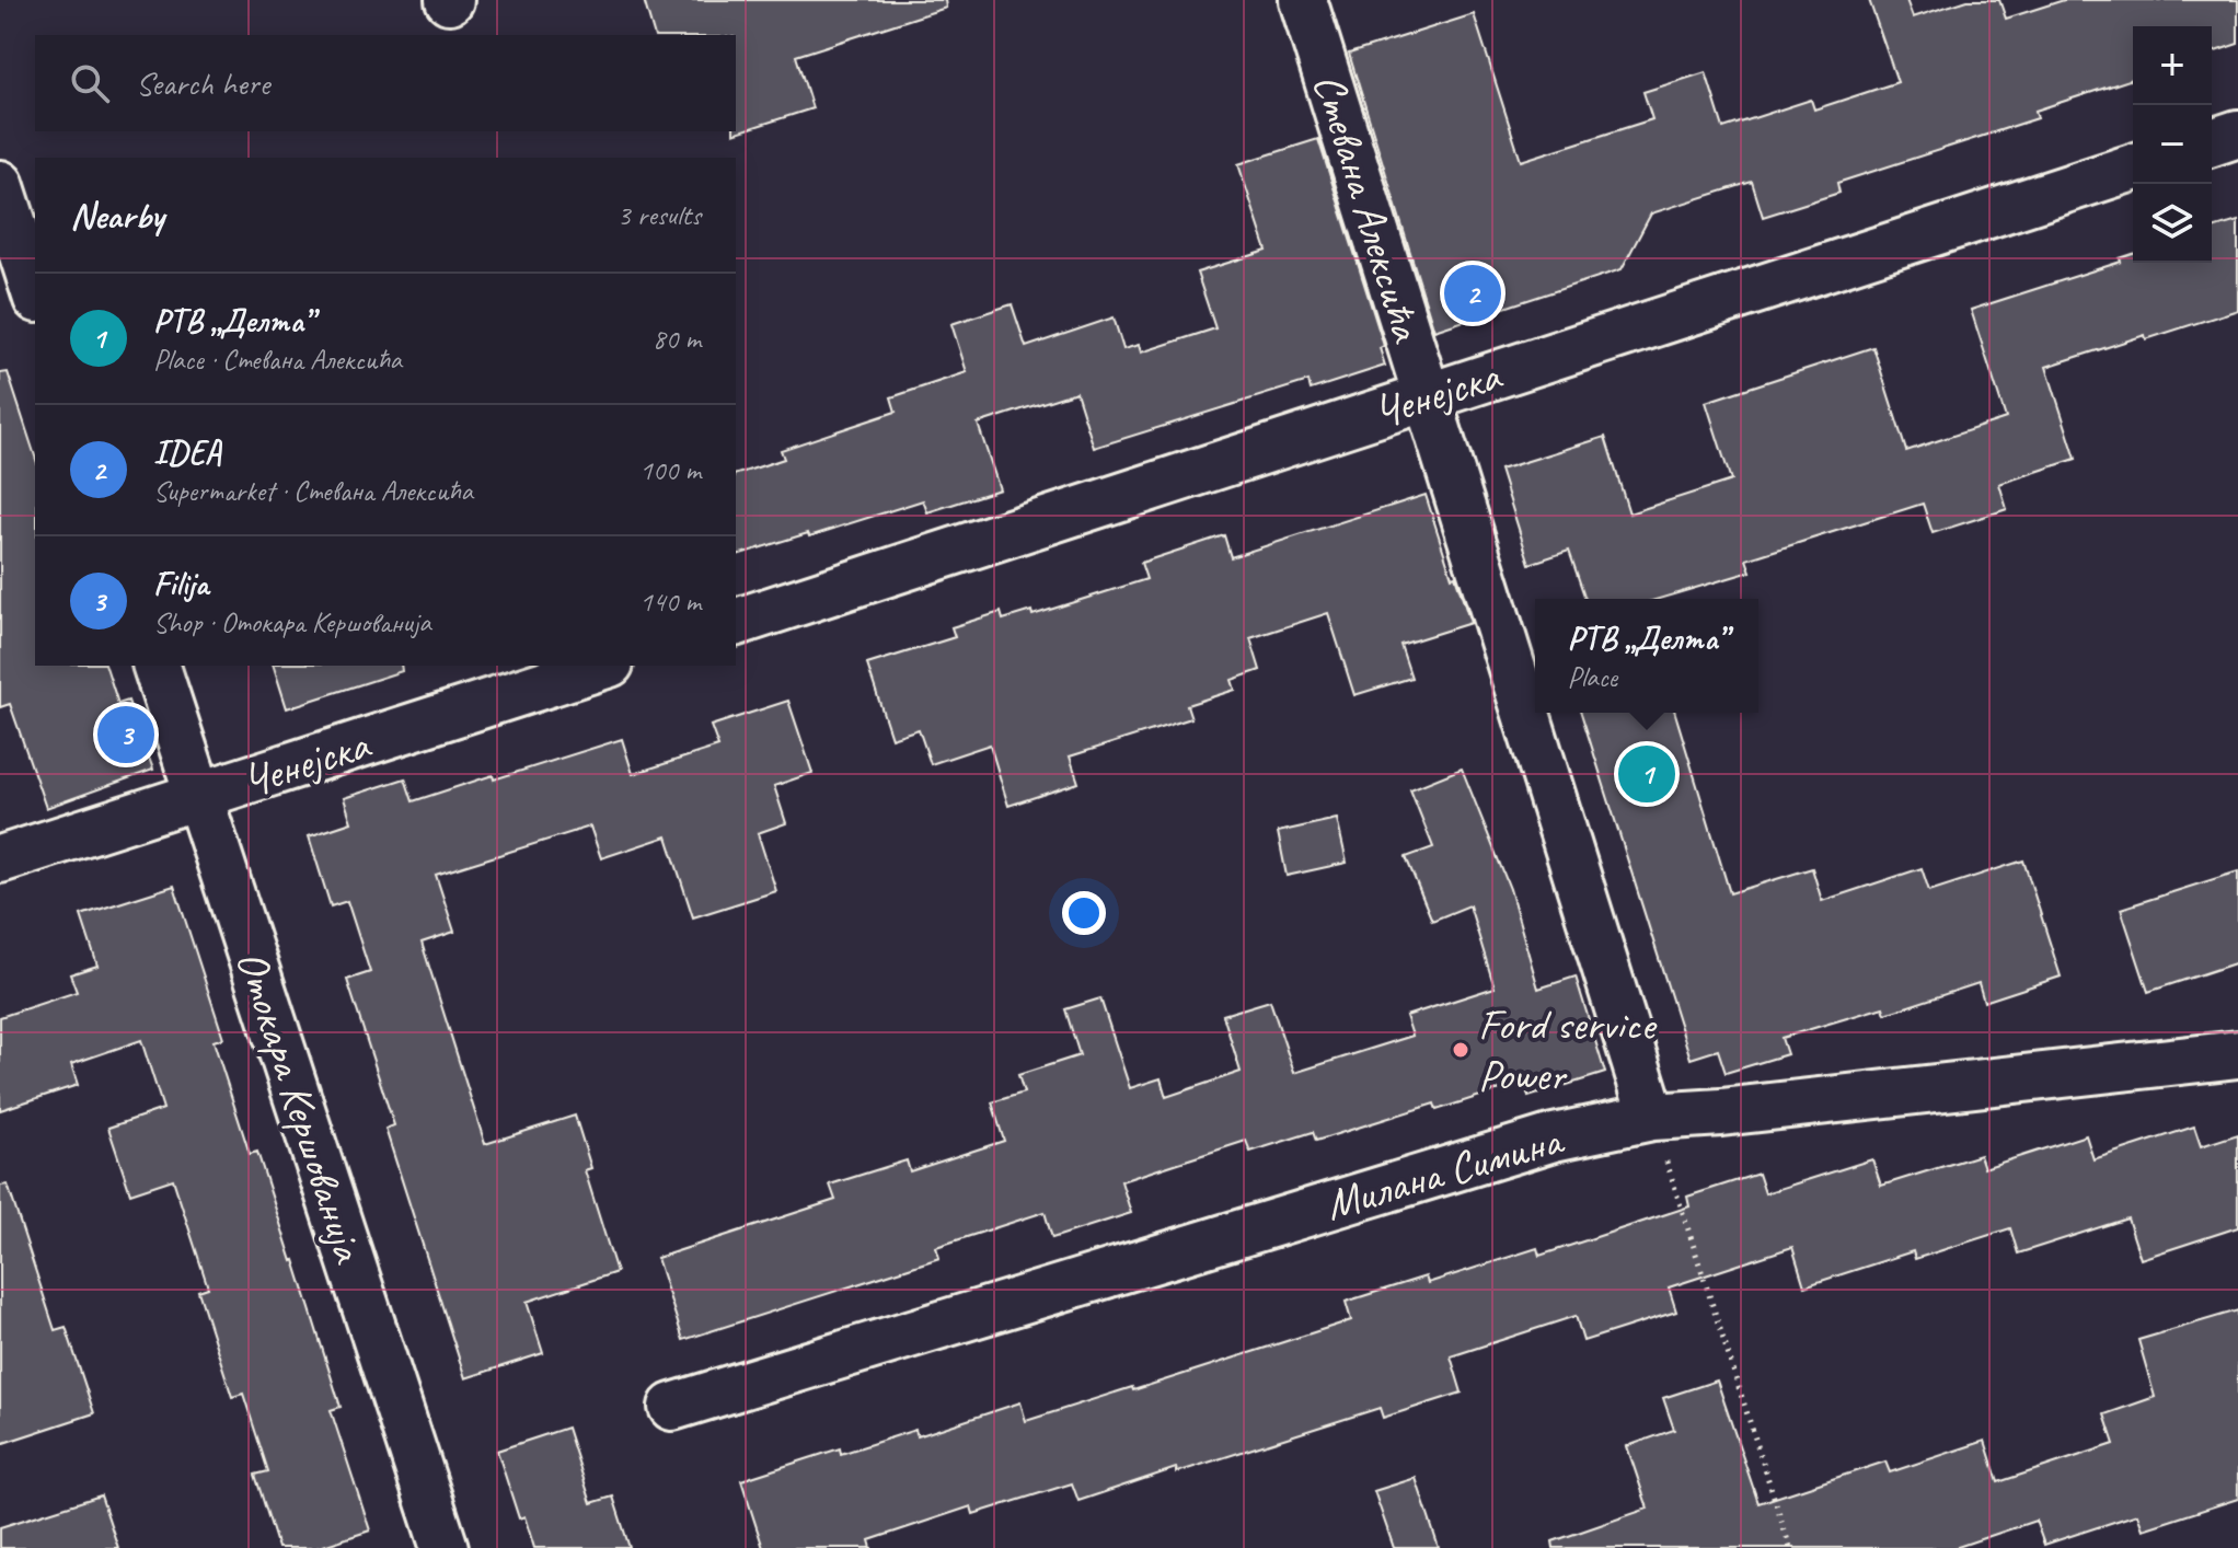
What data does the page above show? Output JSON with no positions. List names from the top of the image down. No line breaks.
{"streets":{"street":["Стевана Алексића","Ченејска","Отокара Кершованија","Милана Симина"]},"crossings":[["Стевана Алексића","Ченејска"],["Стевана Алексића","Милана Симина"],["Ченејска","Отокара Кершованија"]],"places":["Ford service Power"],"page":{"map_buttons":["+","−"],"search":"Search here","heading":["Nearby","3 results"],"pins":["2","3","1"],"list":[{"mark":"1","name":"РТВ „Делта”","note":"Place · Стевана Алексића","value":"80 m"},{"mark":"2","name":"IDEA","note":"Supermarket · Стевана Алексића","value":"100 m"},{"mark":"3","name":"Filija","note":"Shop · Отокара Кершованија","value":"140 m"}],"popup":["РТВ „Делта”","Place"]}}
